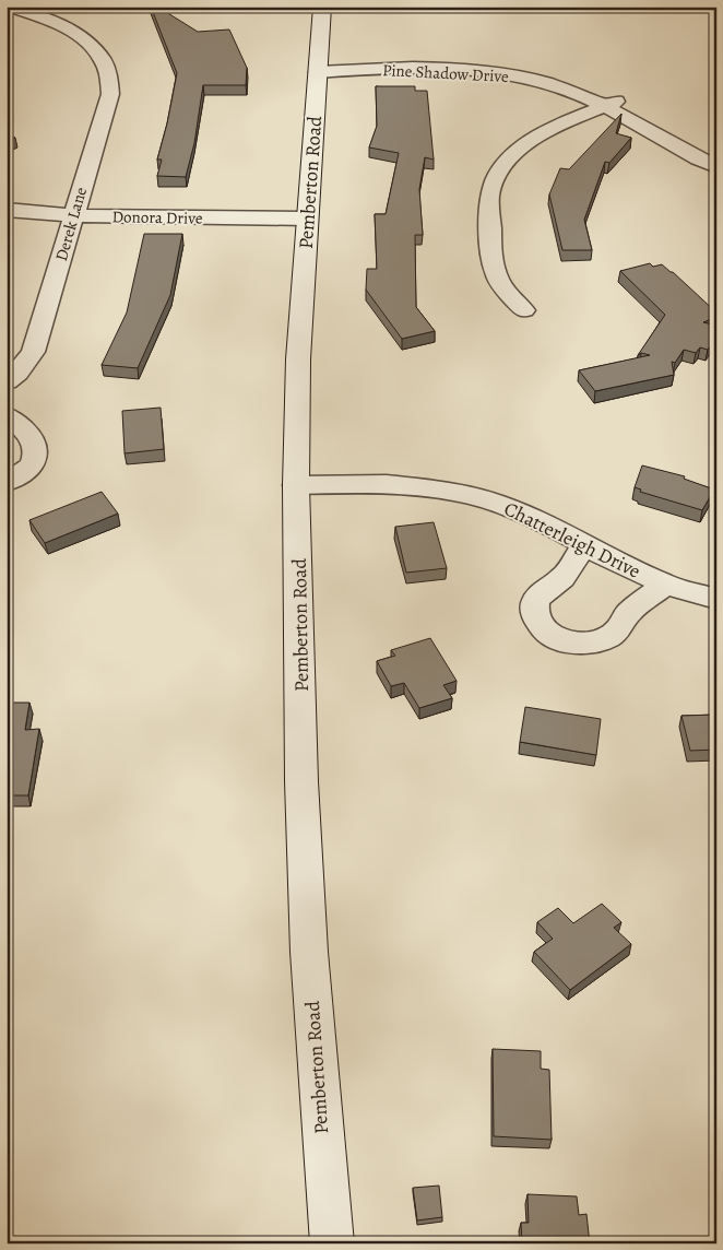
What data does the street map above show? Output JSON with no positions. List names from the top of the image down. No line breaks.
{"streets":{"street":["Pine Shadow Drive","Pemberton Road","Donora Drive","Derek Lane","Chatterleigh Drive"]},"crossings":[["Pine Shadow Drive","Pemberton Road"],["Pemberton Road","Donora Drive"],["Pemberton Road","Chatterleigh Drive"],["Donora Drive","Derek Lane"]]}
